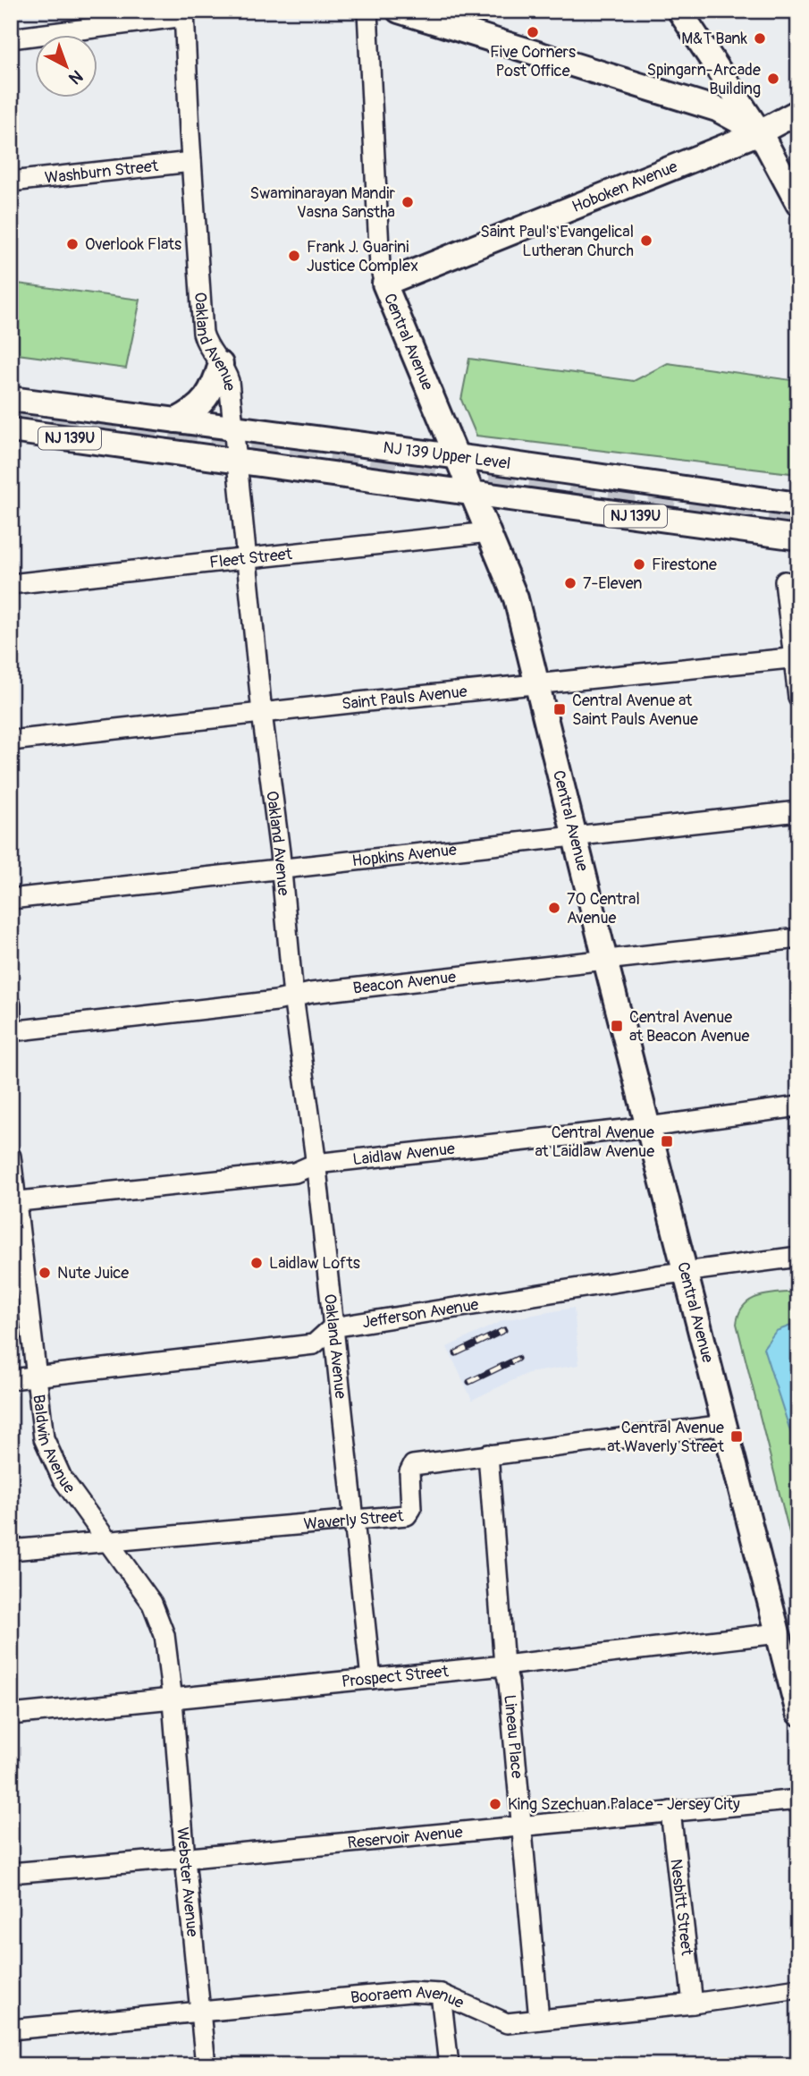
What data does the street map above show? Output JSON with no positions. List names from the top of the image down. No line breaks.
{"streets":{"main road":["Hoboken Avenue","Central Avenue","NJ 139U","NJ 139 Upper Level"],"street":["Washburn Street","Oakland Avenue","Fleet Street","Saint Pauls Avenue","Hopkins Avenue","Beacon Avenue","Laidlaw Avenue","Jefferson Avenue","Baldwin Avenue","Waverly Street","Prospect Street","Lineau Place","Reservoir Avenue","Webster Avenue","Nesbitt Street","Booraem Avenue"]},"crossings":[["Washburn Street","Oakland Avenue"],["Hoboken Avenue","Central Avenue"],["Oakland Avenue","NJ 139U"],["Oakland Avenue","NJ 139 Upper Level"],["Oakland Avenue","Fleet Street"],["Oakland Avenue","Saint Pauls Avenue"],["Oakland Avenue","Hopkins Avenue"],["Oakland Avenue","Beacon Avenue"],["Oakland Avenue","Laidlaw Avenue"],["Oakland Avenue","Jefferson Avenue"],["Oakland Avenue","Waverly Street"],["Oakland Avenue","Prospect Street"],["Central Avenue","NJ 139 Upper Level"],["Central Avenue","Fleet Street"],["Central Avenue","Saint Pauls Avenue"],["Central Avenue","Hopkins Avenue"],["Central Avenue","Beacon Avenue"],["Central Avenue","Laidlaw Avenue"],["Central Avenue","Jefferson Avenue"],["Central Avenue","Waverly Street"],["Central Avenue","Prospect Street"],["NJ 139U","NJ 139 Upper Level"],["Laidlaw Avenue","Baldwin Avenue"],["Jefferson Avenue","Baldwin Avenue"],["Baldwin Avenue","Waverly Street"],["Baldwin Avenue","Prospect Street"],["Baldwin Avenue","Webster Avenue"],["Waverly Street","Lineau Place"],["Prospect Street","Lineau Place"],["Prospect Street","Webster Avenue"],["Lineau Place","Reservoir Avenue"],["Lineau Place","Booraem Avenue"],["Reservoir Avenue","Webster Avenue"],["Reservoir Avenue","Nesbitt Street"],["Webster Avenue","Booraem Avenue"],["Nesbitt Street","Booraem Avenue"]],"places":{"other":["Five Corners Post Office","M&T Bank","Spingarn-Arcade Building","Swaminarayan Mandir Vasna Sanstha","Saint Paul's Evangelical Lutheran Church","Overlook Flats","Frank J. Guarini Justice Complex","Firestone","7-Eleven","70 Central Avenue","Laidlaw Lofts","Nute Juice","King Szechuan Palace - Jersey City"],"transit":["Central Avenue at Saint Pauls Avenue","Central Avenue at Beacon Avenue","Central Avenue at Laidlaw Avenue","Central Avenue at Waverly Street"]},"north":"bottom right"}
